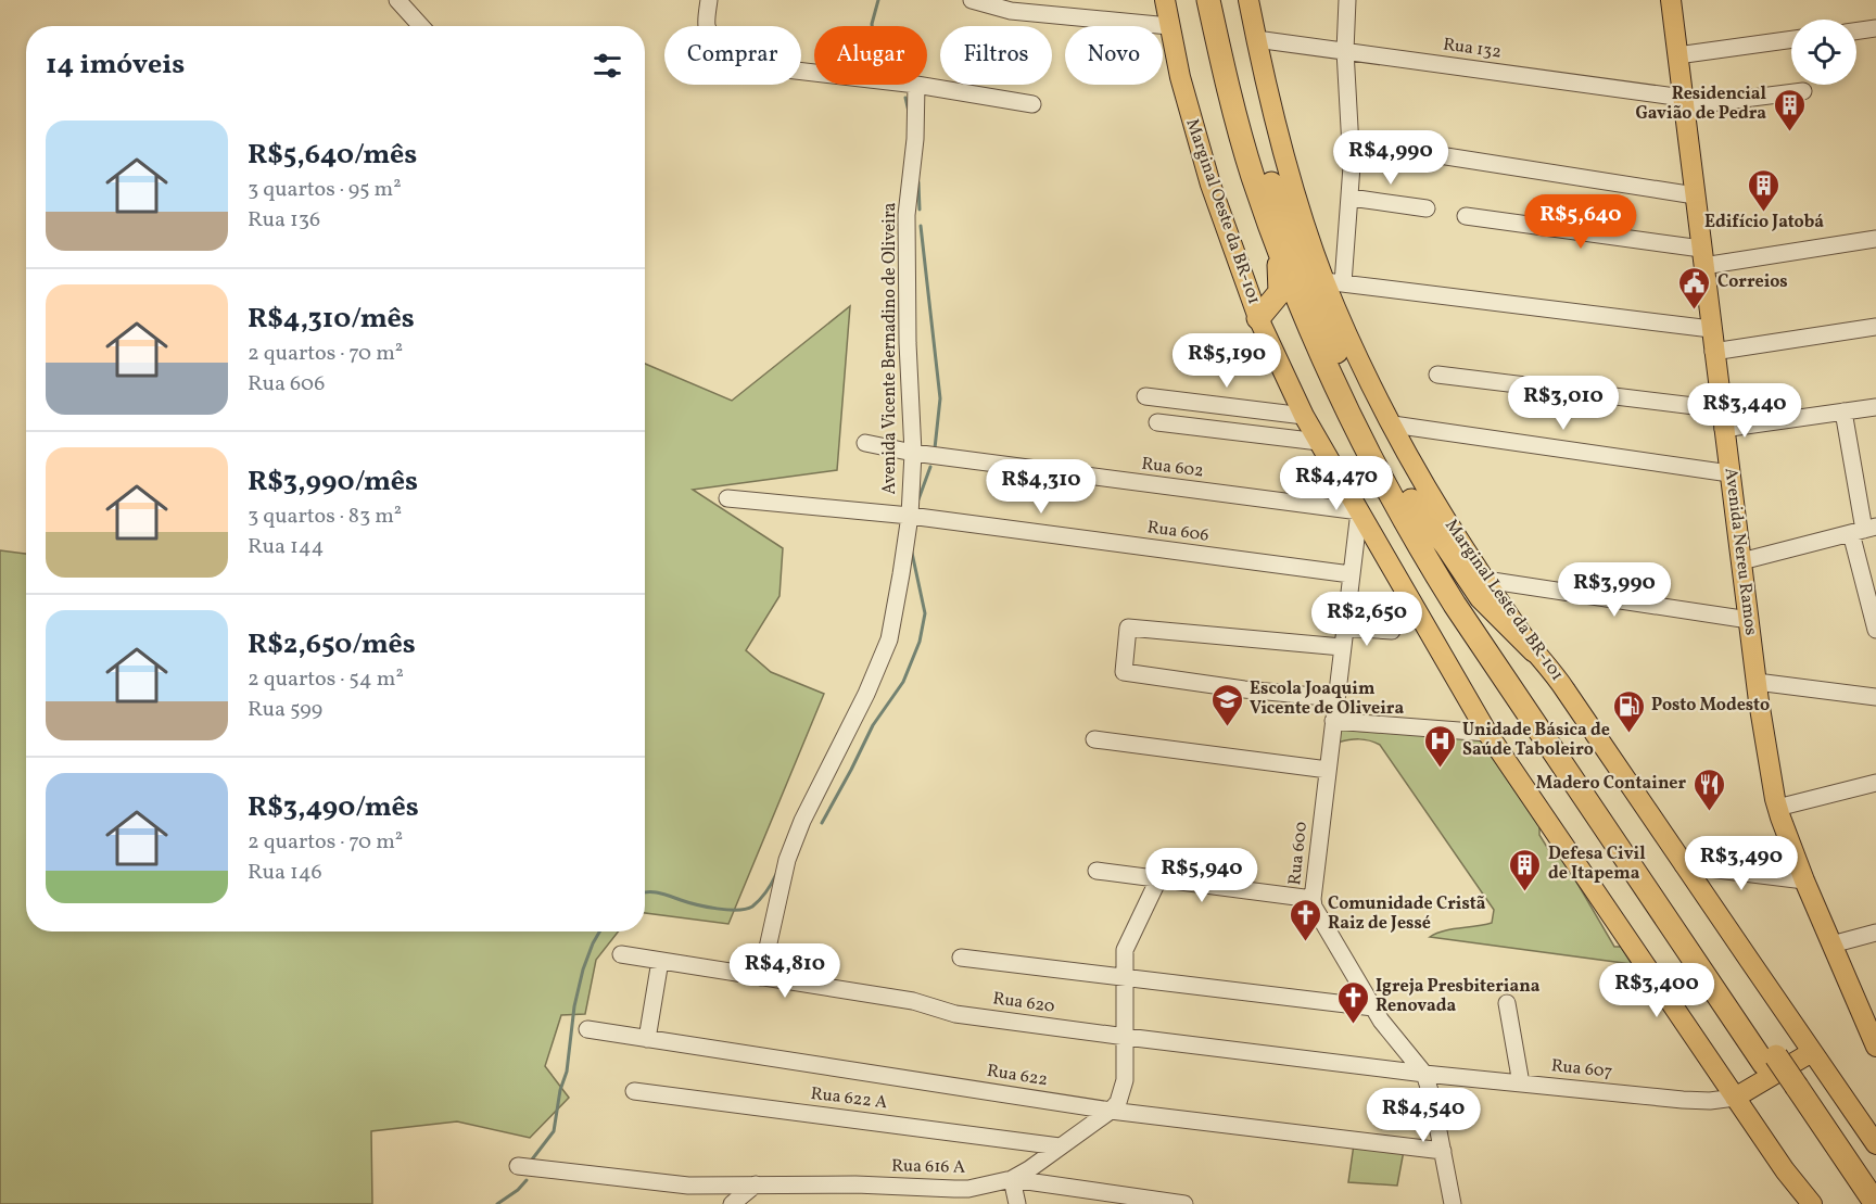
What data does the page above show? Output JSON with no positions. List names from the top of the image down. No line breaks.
{"streets":{"main road":["Marginal Oeste da BR-101","Avenida Nereu Ramos","Marginal Leste da BR-101"],"street":["Rua 132","Avenida Vicente Bernadino de Oliveira","Rua 602","Rua 606","Rua 600","Rua 620","Rua 607","Rua 622","Rua 622 A","Rua 616 A"]},"crossings":[["Rua 132","Avenida Nereu Ramos"],["Rua 132","Marginal Leste da BR-101"],["Marginal Oeste da BR-101","Rua 602"],["Marginal Oeste da BR-101","Rua 600"],["Marginal Oeste da BR-101","Rua 607"],["Avenida Vicente Bernadino de Oliveira","Rua 602"],["Avenida Vicente Bernadino de Oliveira","Rua 606"],["Avenida Vicente Bernadino de Oliveira","Rua 620"],["Rua 602","Rua 600"],["Rua 606","Rua 600"],["Rua 600","Rua 620"],["Rua 600","Rua 607"],["Rua 600","Rua 622"],["Rua 620","Rua 607"],["Rua 620","Rua 616 A"],["Rua 622","Rua 616 A"],["Rua 622 A","Rua 616 A"]],"places":{"building":["Residencial Gavião de Pedra","Edifício Jatobá","Defesa Civil de Itapema"],"public building":["Correios"],"school or university":["Escola Joaquim Vicente de Oliveira"],"fuel station":["Posto Modesto"],"hospital":["Unidade Básica de Saúde Taboleiro"],"restaurant":["Madero Container"],"church":["Comunidade Cristã Raiz de Jessé","Igreja Presbiteriana Renovada"]},"page":{"chip":["Comprar","Alugar","Filtros","Novo"],"heading":"14 imóveis","list":[{"name":"R$5,640/mês","note":"3 quartos · 95 m² · Rua 136"},{"name":"R$4,310/mês","note":"2 quartos · 70 m² · Rua 606"},{"name":"R$3,990/mês","note":"3 quartos · 83 m² · Rua 144"},{"name":"R$2,650/mês","note":"2 quartos · 54 m² · Rua 599"},{"name":"R$3,490/mês","note":"2 quartos · 70 m² · Rua 146"}],"price":["R$4,990","R$5,640","R$5,190","R$3,010","R$3,440","R$4,470","R$4,310","R$3,990","R$2,650","R$3,490","R$5,940","R$4,810","R$3,400","R$4,540"]}}
